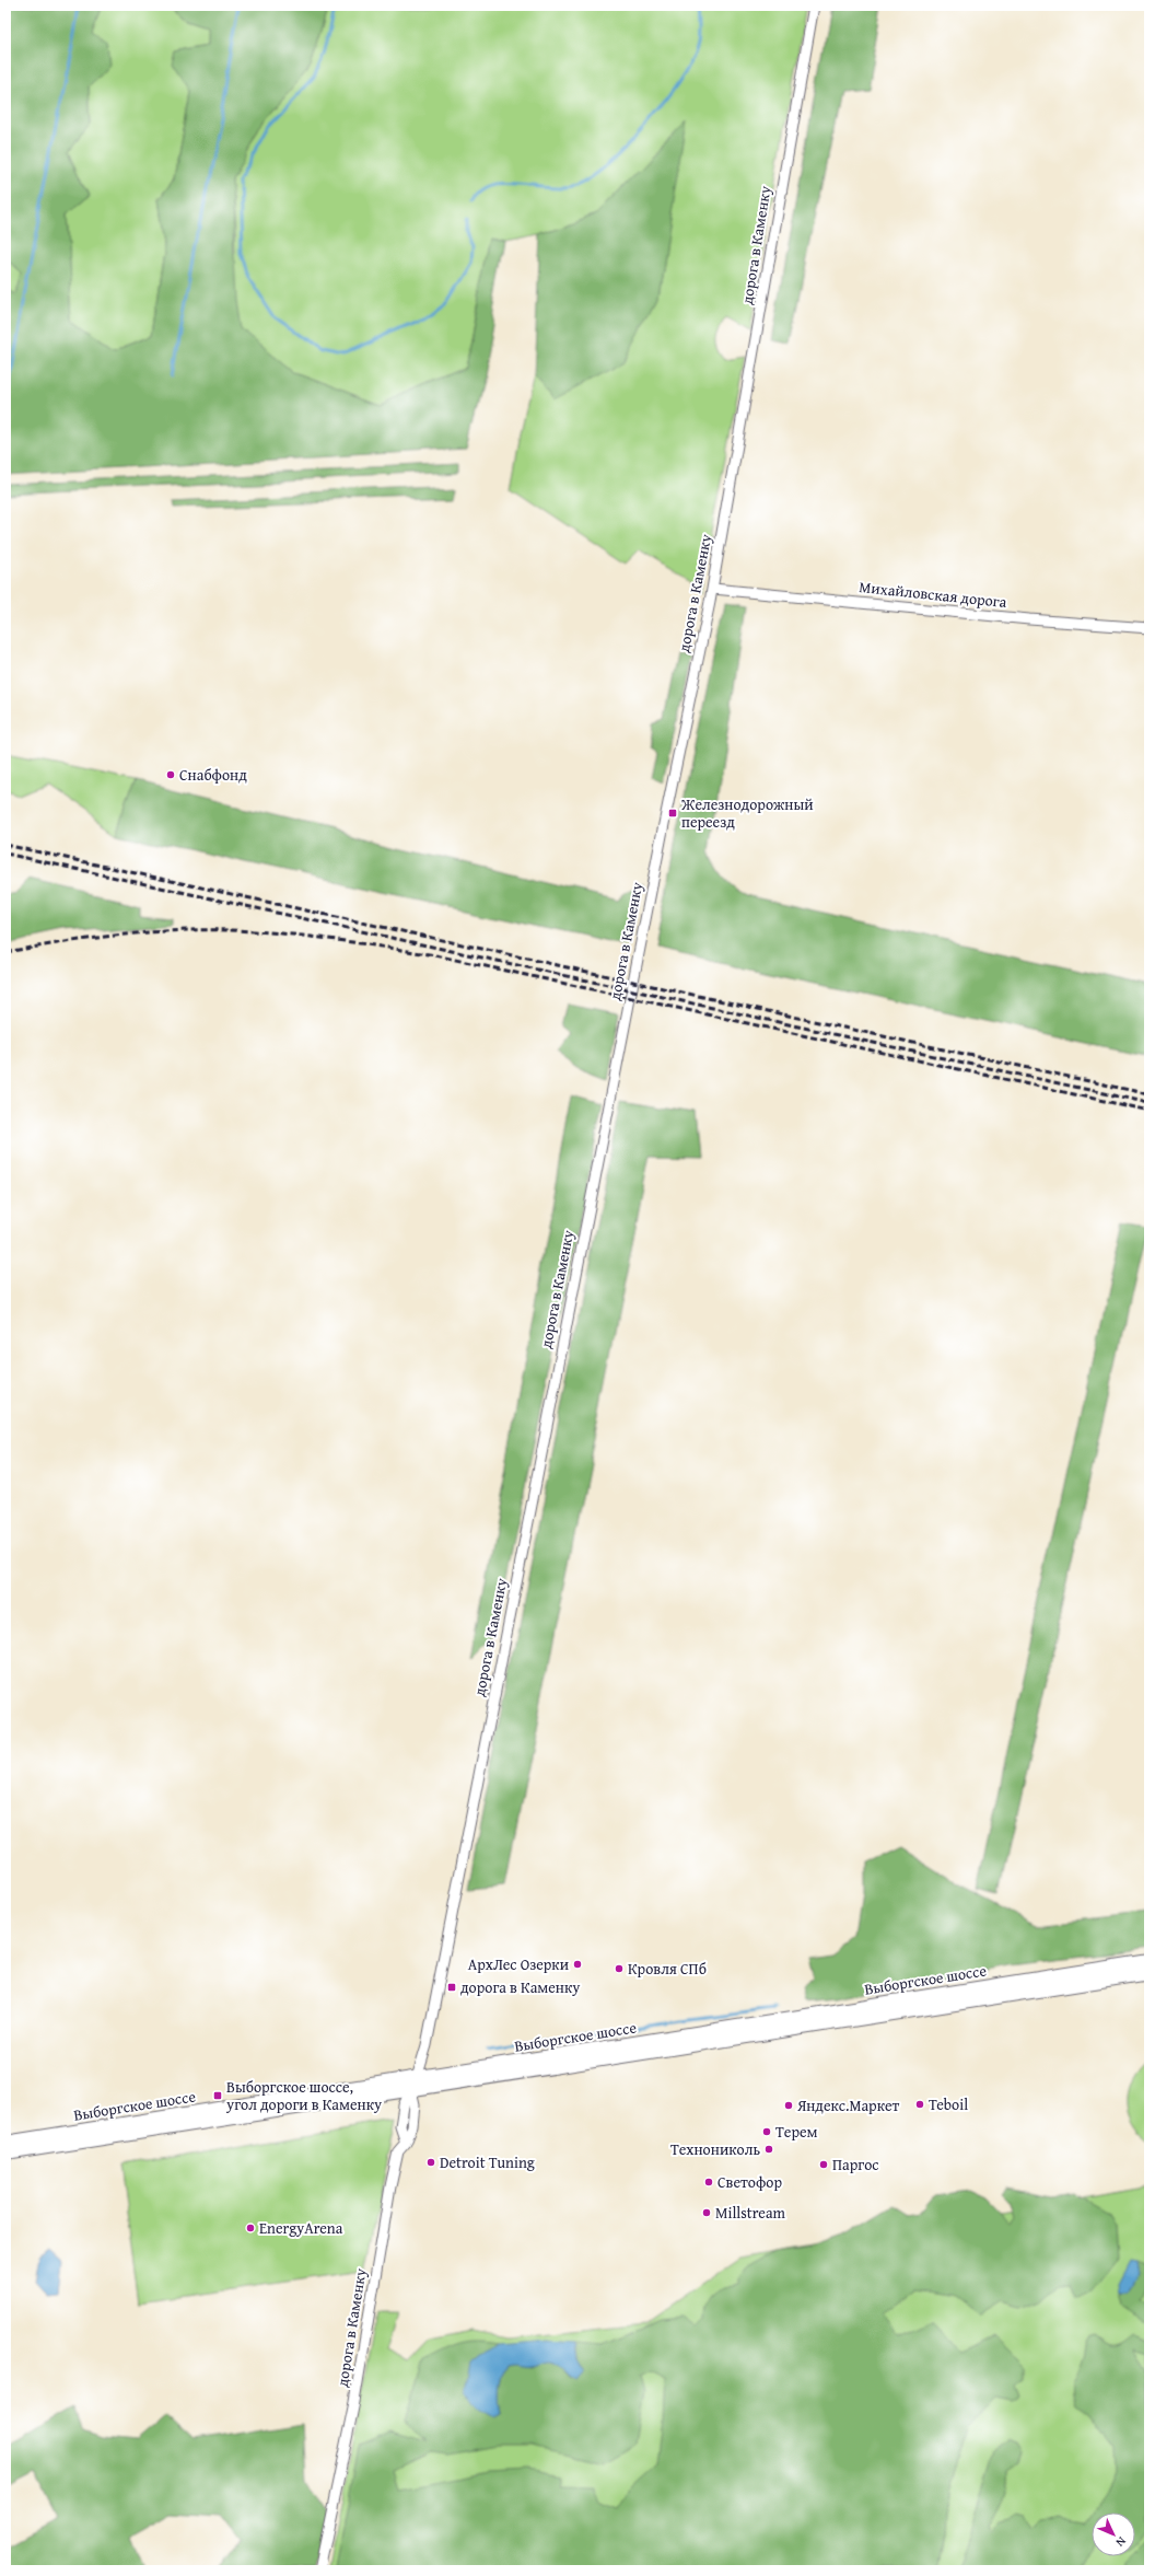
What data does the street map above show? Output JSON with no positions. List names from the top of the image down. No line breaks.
{"streets":{"main road":["Выборгское шоссе"],"street":["дорога в Каменку","Михайловская дорога"]},"crossings":[["дорога в Каменку","Михайловская дорога"],["дорога в Каменку","Выборгское шоссе"]],"places":{"other":["Снабфонд","АрхЛес Озерки","Кровля СПб","Teboil","Яндекс.Маркет","Терем","Технониколь","Detroit Tuning","Паргос","Светофор","Millstream","EnergyArena"],"transit":["Железнодорожный переезд","дорога в Каменку","Выборгское шоссе, угол дороги в Каменку"]},"north":"bottom right"}
